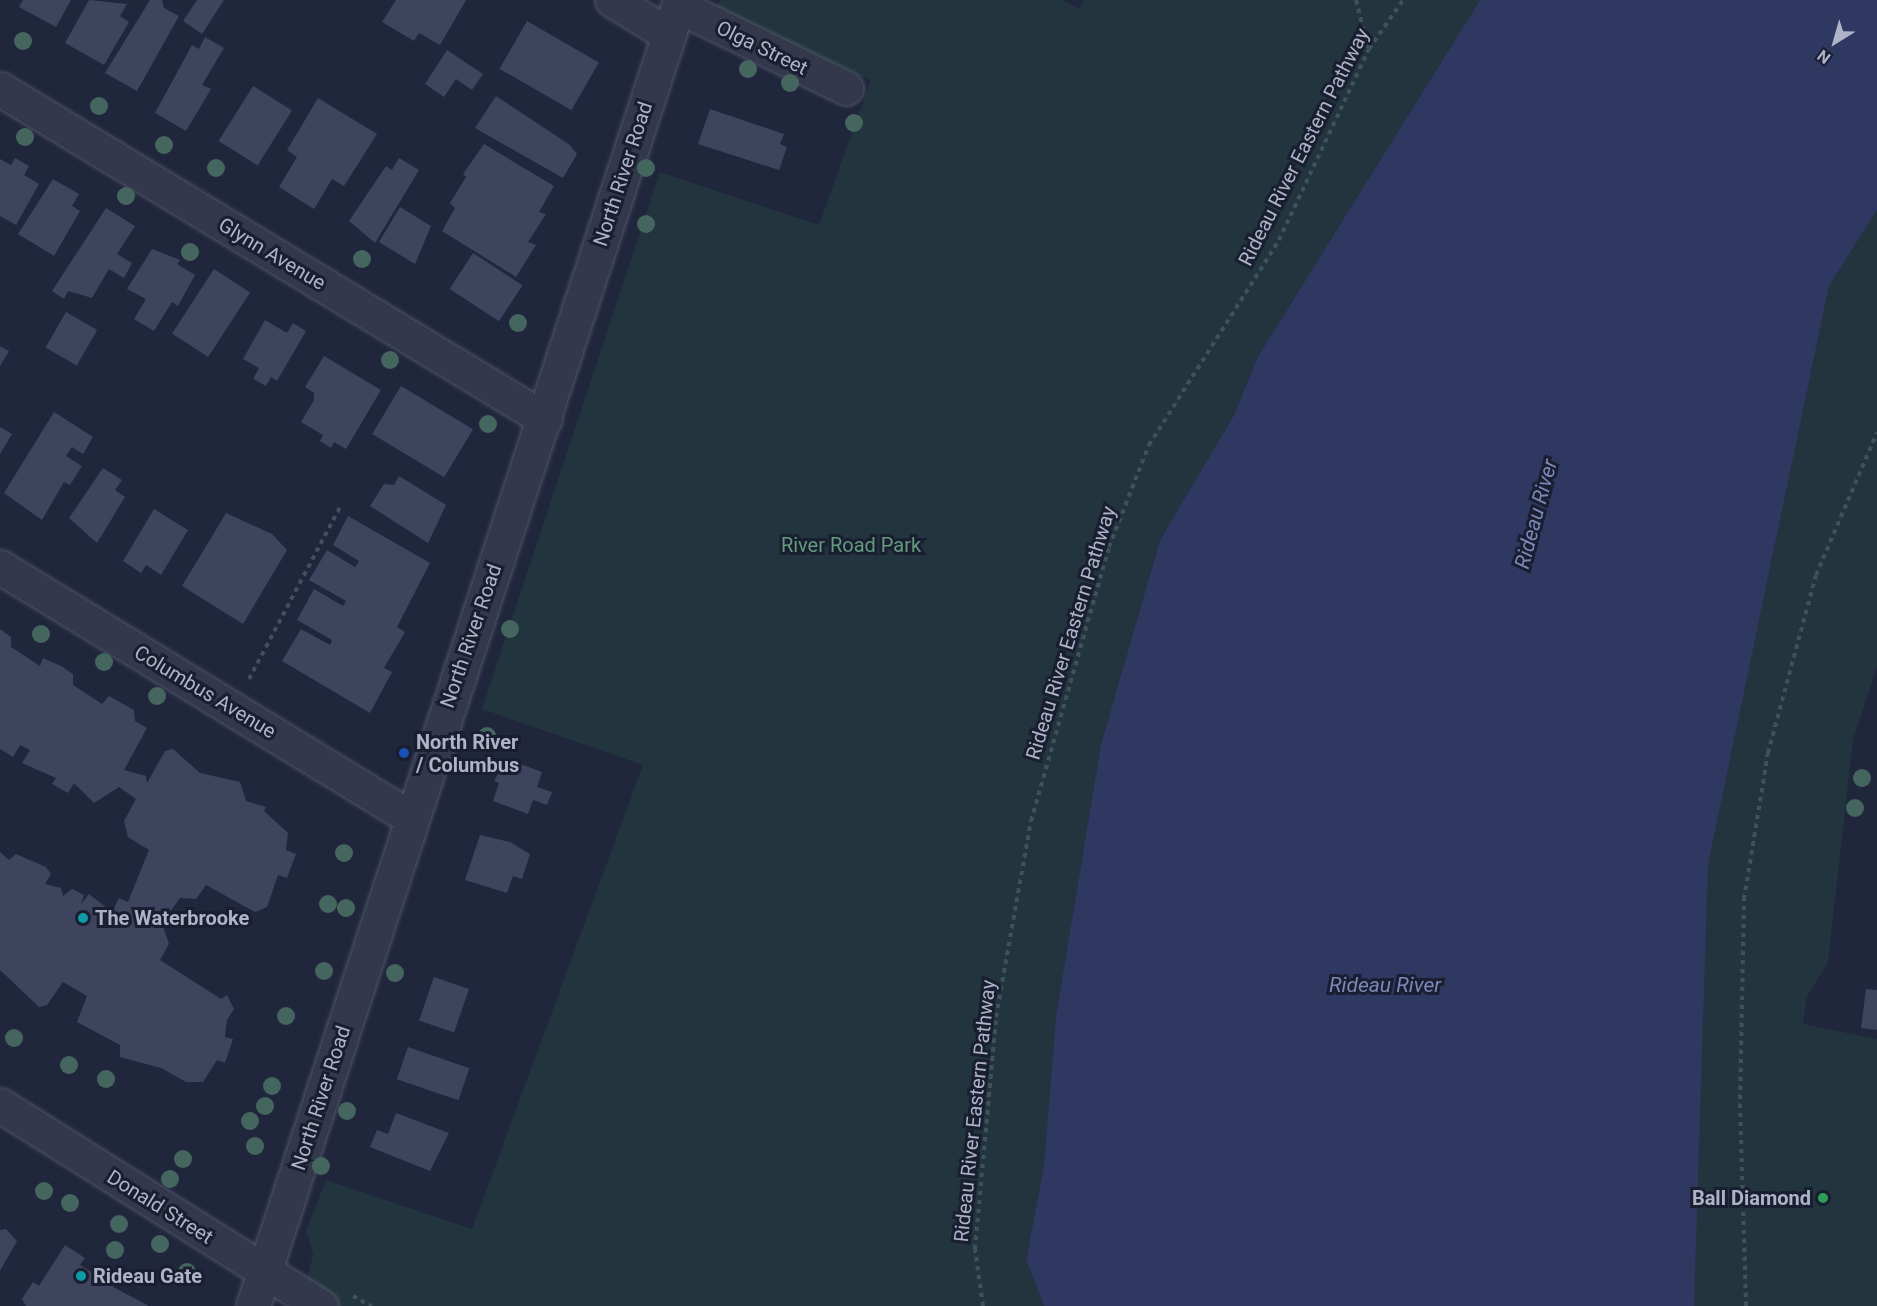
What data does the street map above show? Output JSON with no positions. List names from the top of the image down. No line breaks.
{"streets":{"street":["Olga Street","North River Road","Glynn Avenue","Columbus Avenue","Donald Street"],"path":["Rideau River Eastern Pathway"]},"crossings":[["Olga Street","North River Road"],["North River Road","Glynn Avenue"],["North River Road","Columbus Avenue"],["North River Road","Donald Street"]],"water":["Rideau River"],"parks":["River Road Park"],"places":["North River / Columbus","The Waterbrooke","Ball Diamond","Rideau Gate"],"north":"bottom left"}
